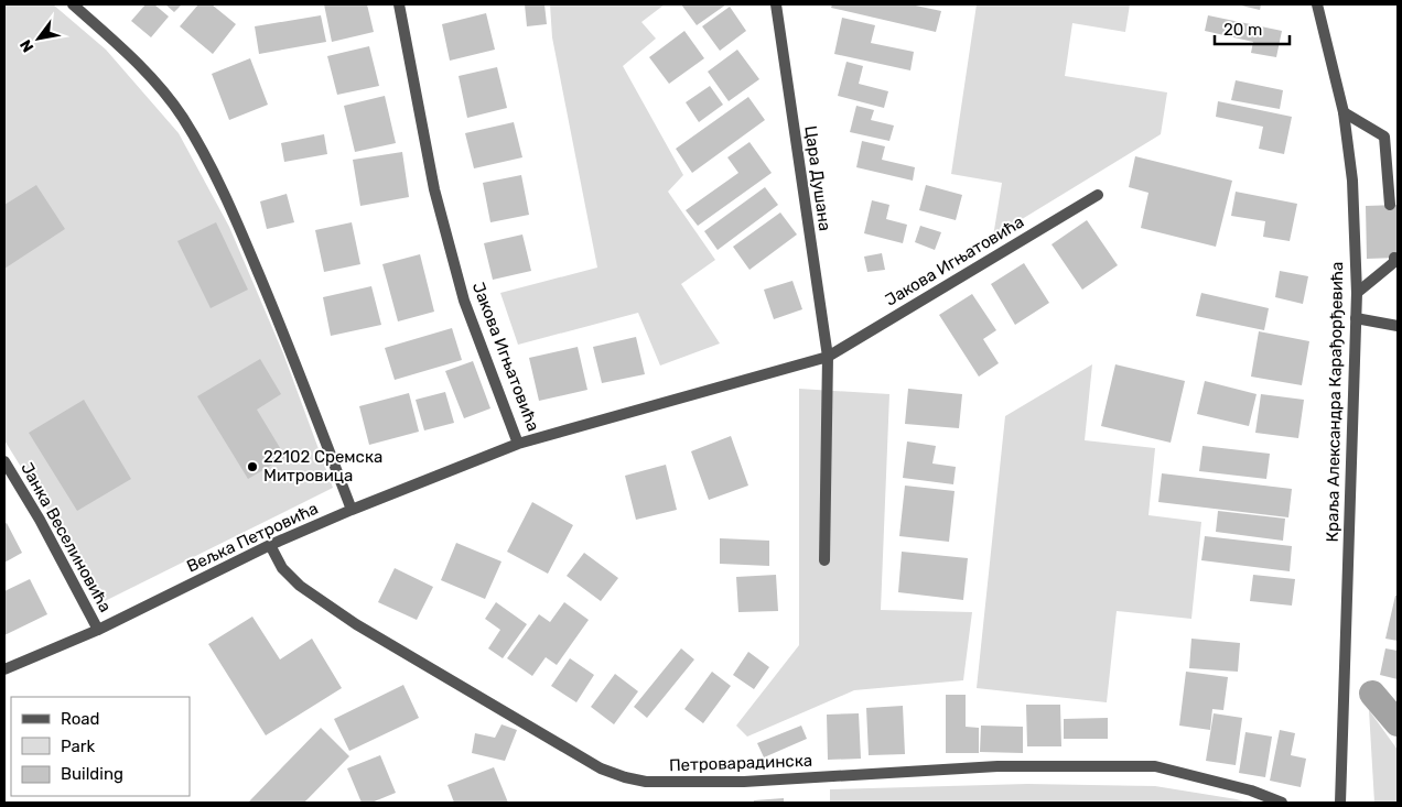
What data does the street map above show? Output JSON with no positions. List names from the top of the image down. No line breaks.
{"streets":{"street":["Цара Душана","Јакова Игњатовића","Краља Александра Карађорђевића","Јанка Веселиновића","Вељка Петровића","Петроварадинска"]},"crossings":[["Цара Душана","Јакова Игњатовића"],["Јакова Игњатовића","Вељка Петровића"],["Јанка Веселиновића","Вељка Петровића"],["Вељка Петровића","Петроварадинска"]],"places":["22102 Сремска Митровица"],"legend":["Road","Park","Building"],"scale_bar":"20 m","north":"bottom left"}
